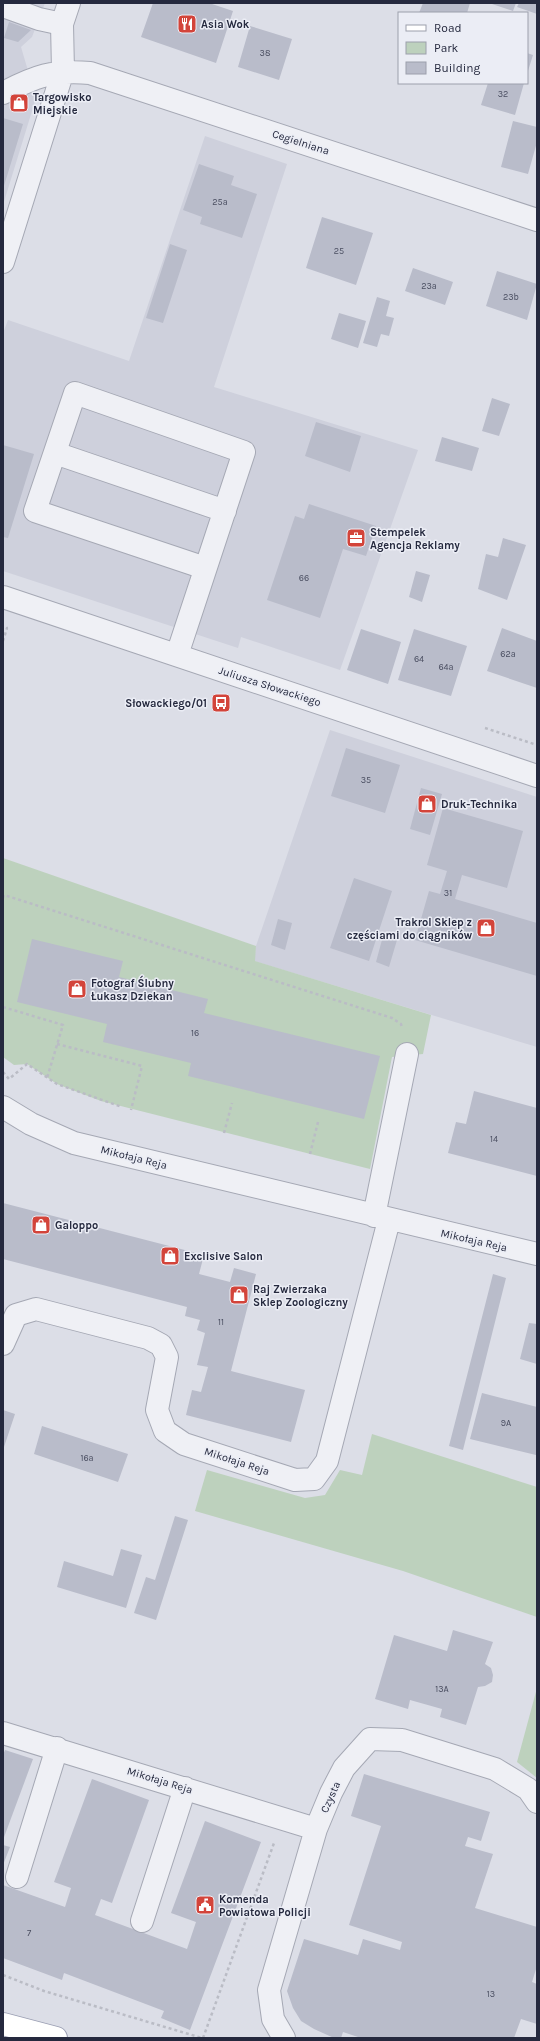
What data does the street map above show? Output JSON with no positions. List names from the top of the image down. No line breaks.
{"streets":{"street":["Cegielniana","Juliusza Słowackiego","Mikołaja Reja","Czysta"]},"crossings":[["Mikołaja Reja","Czysta"]],"places":{"restaurant":["Asia Wok"],"shop":["Targowisko Miejskie","Druk-Technika","Trakrol Sklep z częściami do ciągników","Fotograf Ślubny Łukasz Dziekan","Galoppo","Exclisive Salon","Raj Zwierzaka Sklep Zoologiczny"],"office":["Stempelek Agencja Reklamy"],"bus stop":["Słowackiego/01"],"public building":["Komenda Powiatowa Policji"]},"house_numbers":["38","32","25a","25","23a","23b","66","62a","64","64a","35","31","16","14","11","9A","16a","13A","7","13"],"legend":["Road","Park","Building"]}
